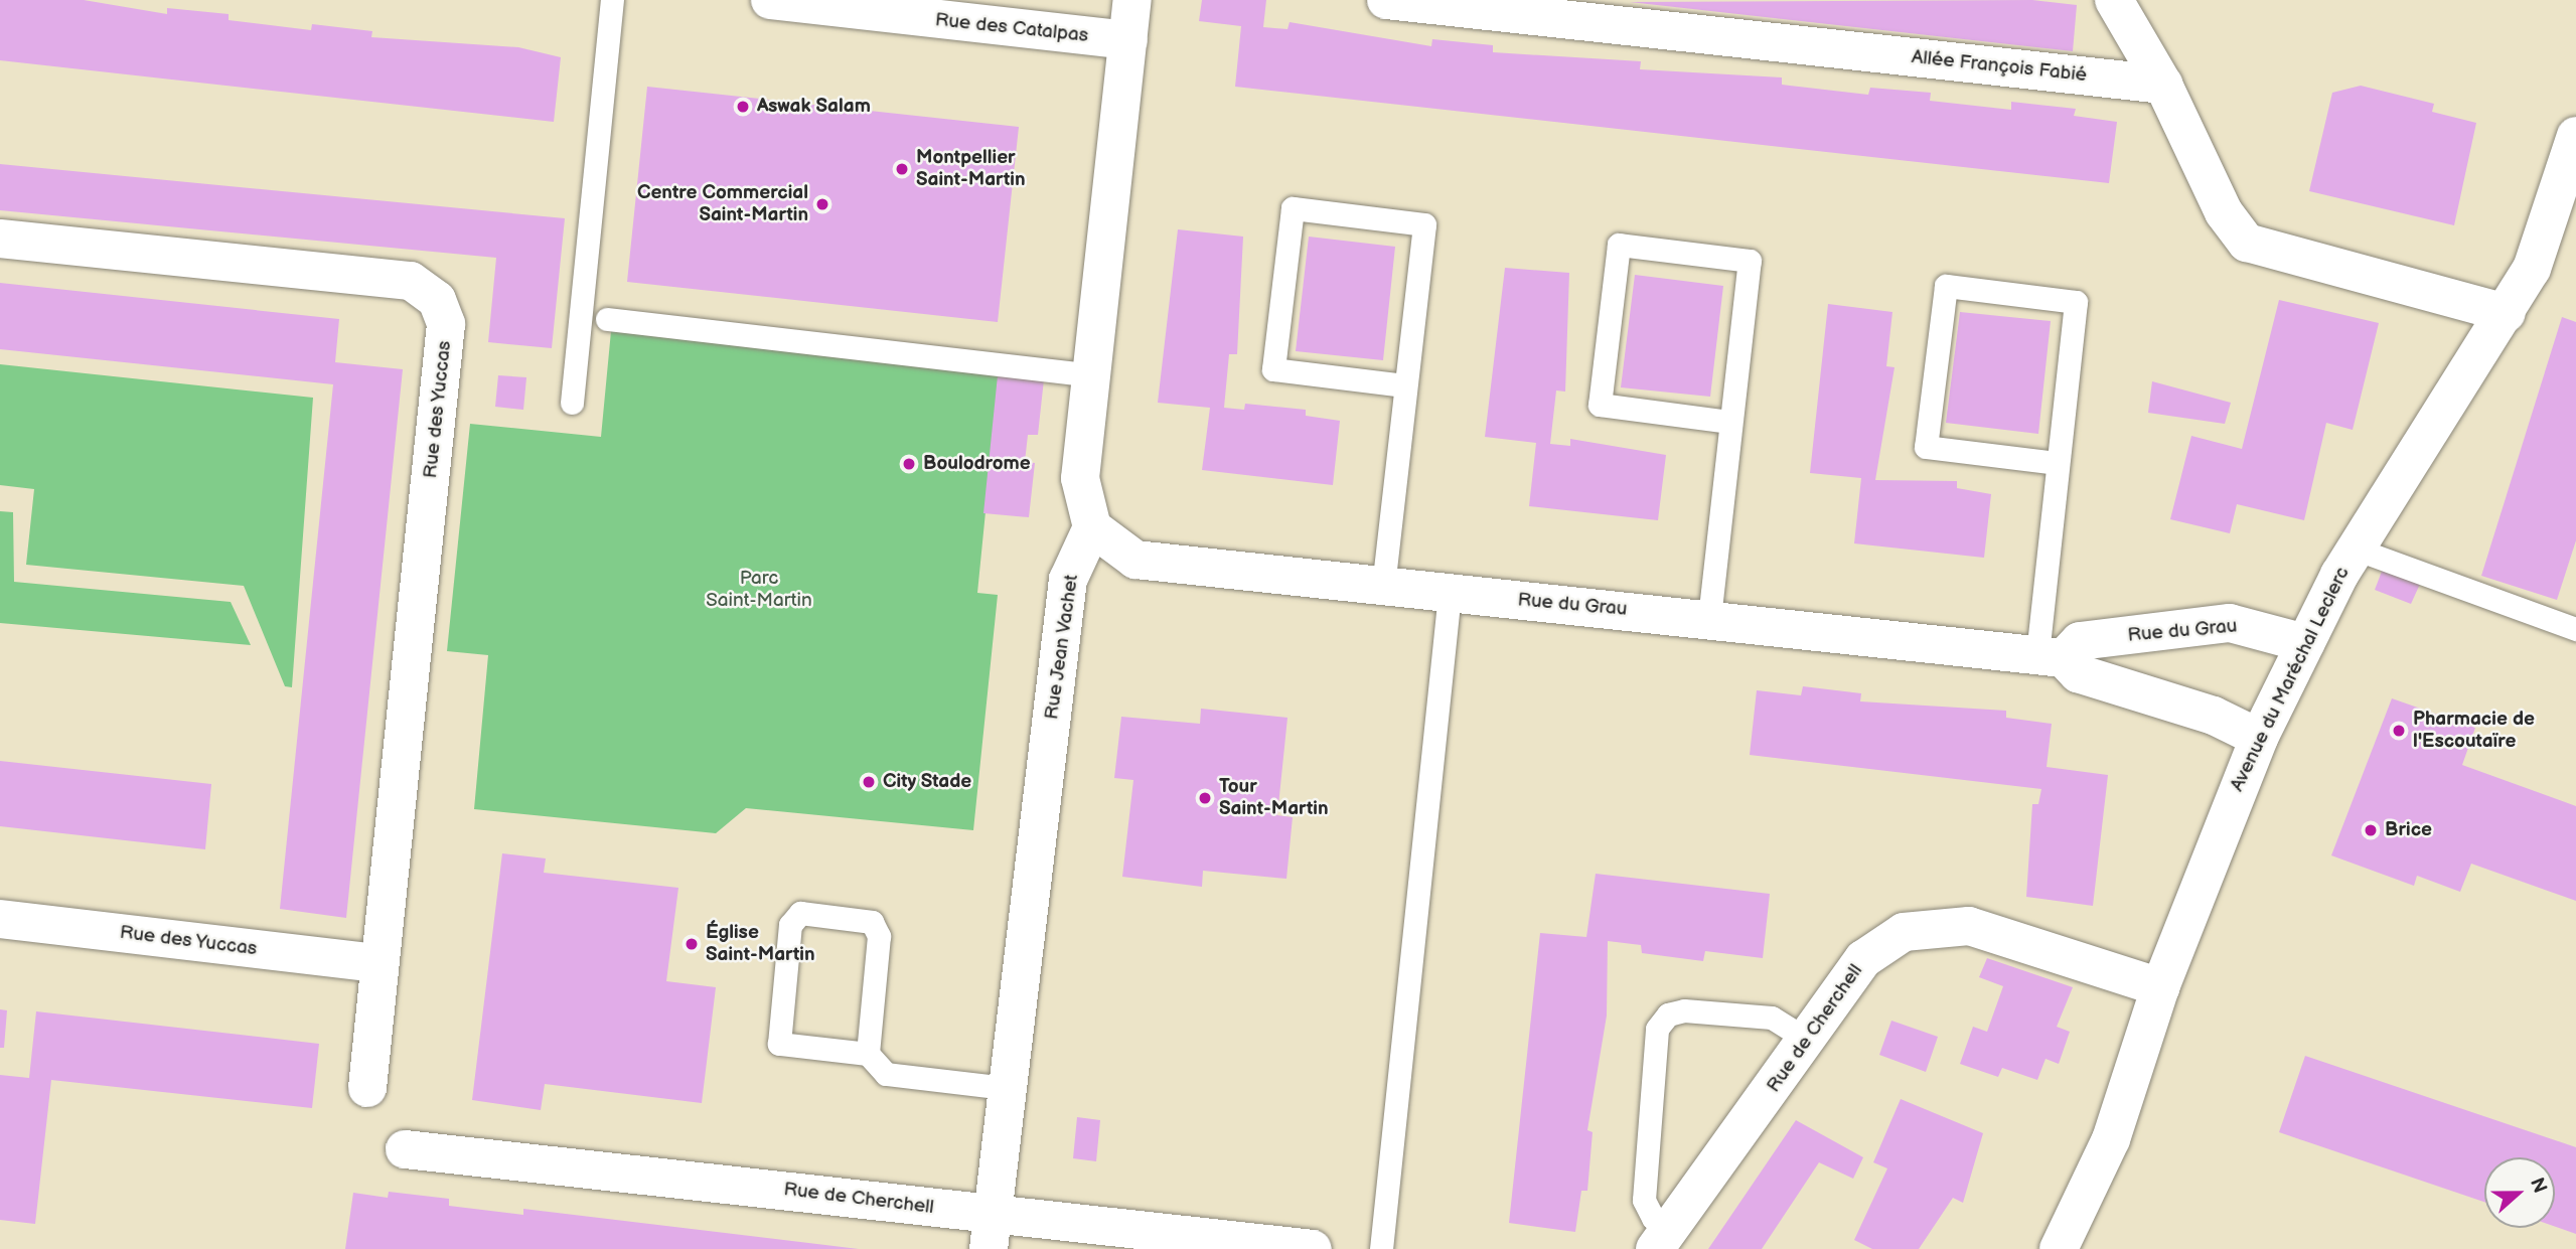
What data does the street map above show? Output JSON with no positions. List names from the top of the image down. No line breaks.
{"streets":{"street":["Rue des Catalpas","Allée François Fabié","Rue des Yuccas","Rue du Grau","Rue Jean Vachet","Avenue du Maréchal Leclerc","Rue de Cherchell"]},"crossings":[["Rue du Grau","Rue Jean Vachet"],["Rue du Grau","Avenue du Maréchal Leclerc"],["Rue Jean Vachet","Rue de Cherchell"],["Avenue du Maréchal Leclerc","Rue de Cherchell"]],"parks":["Parc Saint-Martin"],"places":["Aswak Salam","Montpellier Saint-Martin","Centre Commercial Saint-Martin","Boulodrome","Pharmacie de l'Escoutaïre","City Stade","Tour Saint-Martin","Brice","Église Saint-Martin"],"north":"right"}
